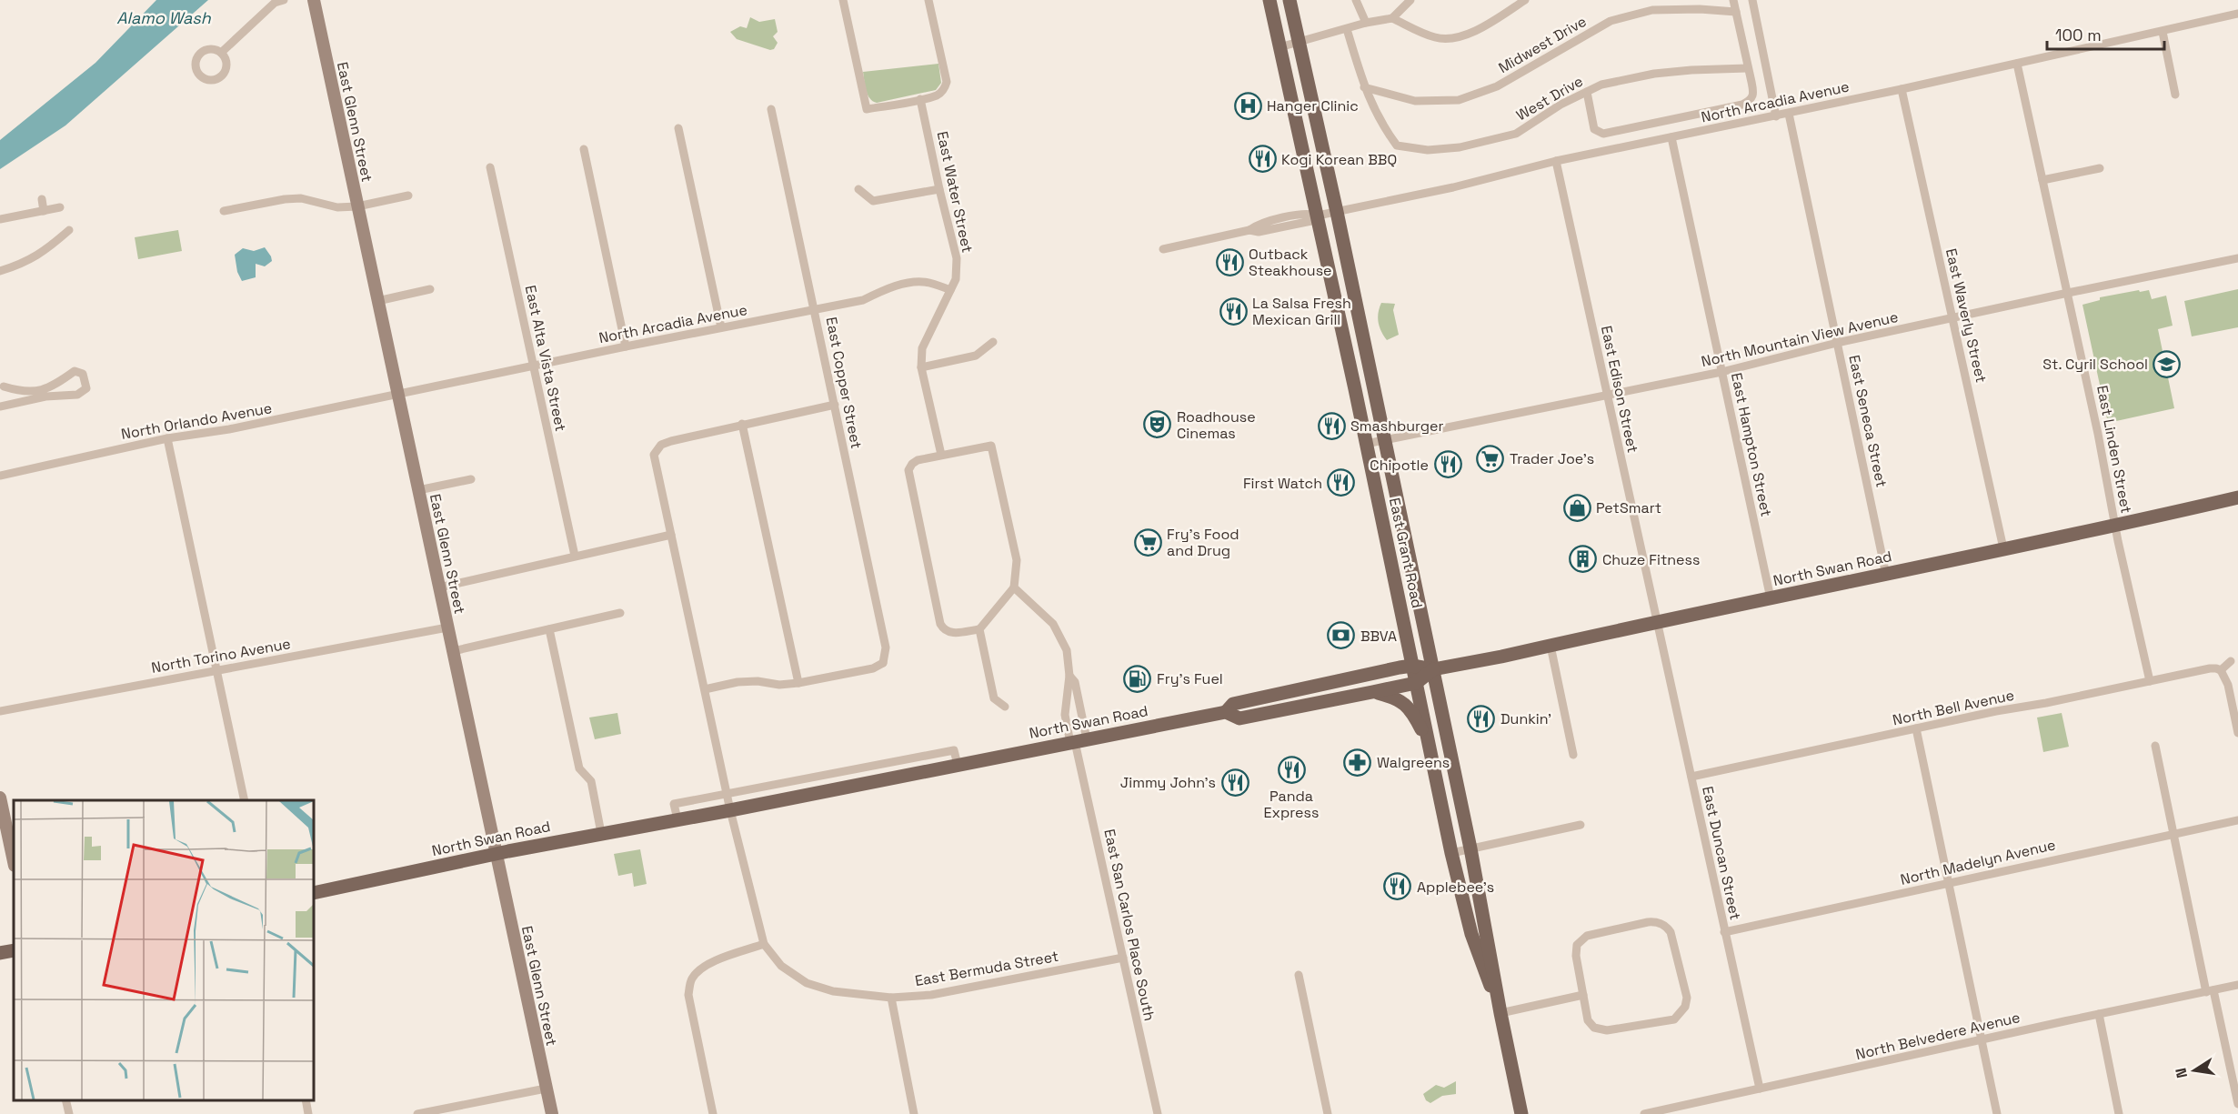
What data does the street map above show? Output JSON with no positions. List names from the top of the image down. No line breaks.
{"streets":{"main road":["East Grant Road","North Swan Road"],"street":["Midwest Drive","West Drive","North Arcadia Avenue","East Glenn Street","East Water Street","East Waverly Street","North Mountain View Avenue","East Alta Vista Street","East Copper Street","East Edison Street","North Orlando Avenue","East Seneca Street","East Hampton Street","East Linden Street","North Torino Avenue","North Bell Avenue","East Duncan Street","North Madelyn Avenue","East San Carlos Place South","East Bermuda Street","North Belvedere Avenue"]},"crossings":[["Midwest Drive","West Drive"],["North Arcadia Avenue","East Glenn Street"],["North Arcadia Avenue","East Water Street"],["North Arcadia Avenue","East Waverly Street"],["North Arcadia Avenue","East Alta Vista Street"],["North Arcadia Avenue","East Copper Street"],["North Arcadia Avenue","East Edison Street"],["North Arcadia Avenue","North Orlando Avenue"],["North Arcadia Avenue","East Seneca Street"],["North Arcadia Avenue","East Hampton Street"],["North Arcadia Avenue","East Linden Street"],["North Arcadia Avenue","East Grant Road"],["East Glenn Street","North Orlando Avenue"],["East Glenn Street","North Swan Road"],["East Glenn Street","North Torino Avenue"],["East Waverly Street","North Mountain View Avenue"],["East Waverly Street","North Swan Road"],["North Mountain View Avenue","East Edison Street"],["North Mountain View Avenue","East Seneca Street"],["North Mountain View Avenue","East Hampton Street"],["North Mountain View Avenue","East Linden Street"],["North Mountain View Avenue","East Grant Road"],["East Edison Street","North Swan Road"],["East Edison Street","East Duncan Street"],["East Seneca Street","North Swan Road"],["East Hampton Street","North Swan Road"],["East Linden Street","North Swan Road"],["East Linden Street","North Bell Avenue"],["East Grant Road","North Swan Road"],["North Swan Road","East Duncan Street"],["North Swan Road","East San Carlos Place South"],["North Bell Avenue","East Duncan Street"],["East Duncan Street","North Madelyn Avenue"],["East Duncan Street","North Belvedere Avenue"],["East San Carlos Place South","East Bermuda Street"]],"water":["Alamo Wash"],"places":{"hospital":["Hanger Clinic"],"restaurant":["Kogi Korean BBQ","Outback Steakhouse","La Salsa Fresh Mexican Grill","Smashburger","Chipotle","First Watch","Dunkin'","Panda Express","Jimmy John's","Applebee's"],"school or university":["St. Cyril School"],"theatre":["Roadhouse Cinemas"],"supermarket":["Trader Joe's","Fry's Food and Drug"],"shop":["PetSmart"],"building":["Chuze Fitness"],"bank":["BBVA"],"fuel station":["Fry's Fuel"],"pharmacy":["Walgreens"]},"scale_bar":"100 m","north":"left"}
